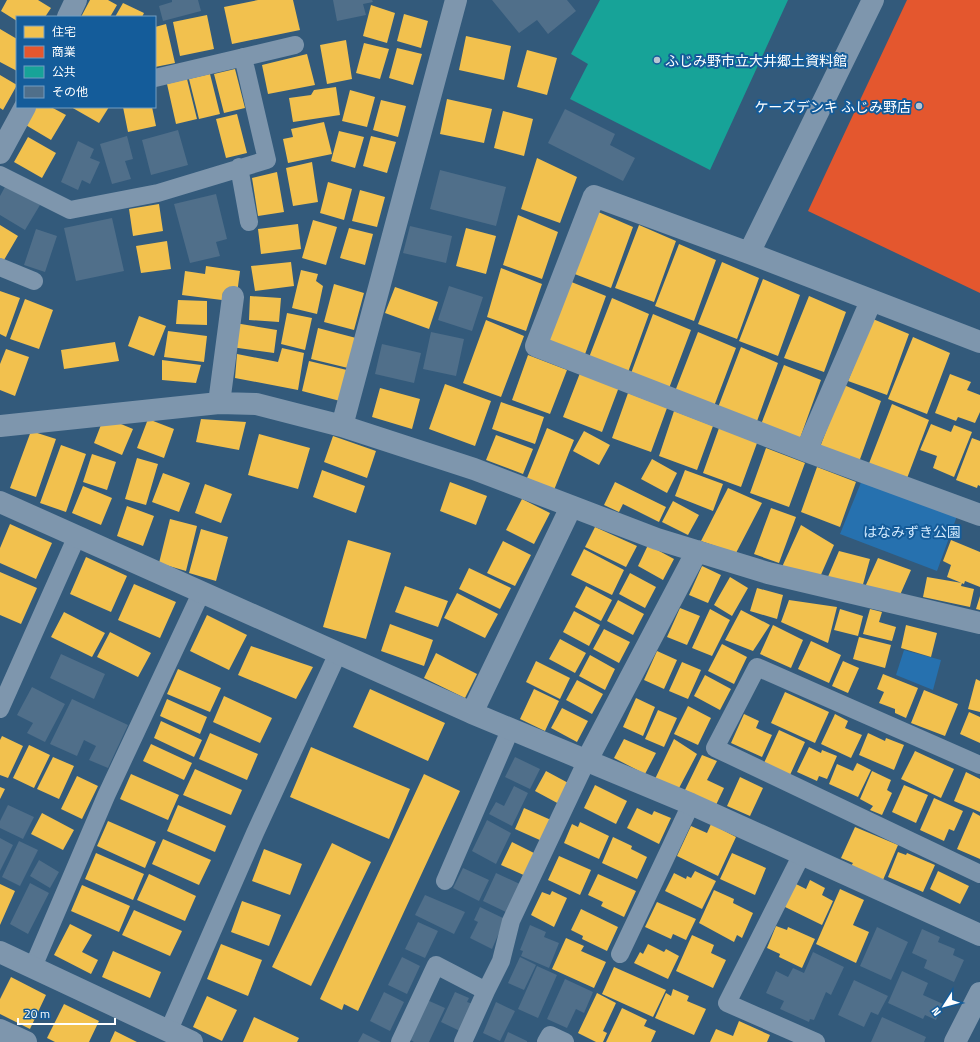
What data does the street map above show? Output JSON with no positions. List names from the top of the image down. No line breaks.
{"parks":["はなみずき公園"],"places":["ふじみ野市立大井郷土資料館","ケーズデンキ ふじみ野店"],"legend":["住宅","商業","公共","その他"],"scale_bar":"20 m","north":"bottom left"}
